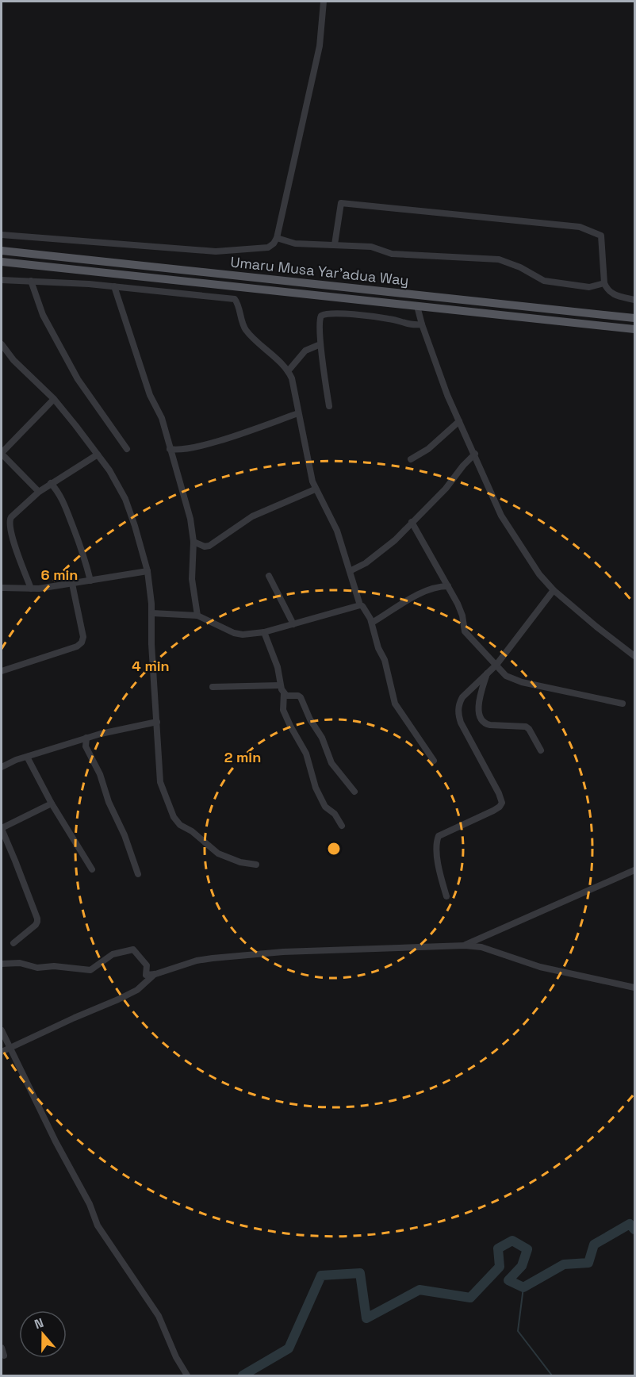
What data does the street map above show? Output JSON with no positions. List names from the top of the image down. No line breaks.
{"streets":{"main road":["Umaru Musa Yar'adua Way"]},"north":"top","rings":["6 min","4 min","2 min"]}
